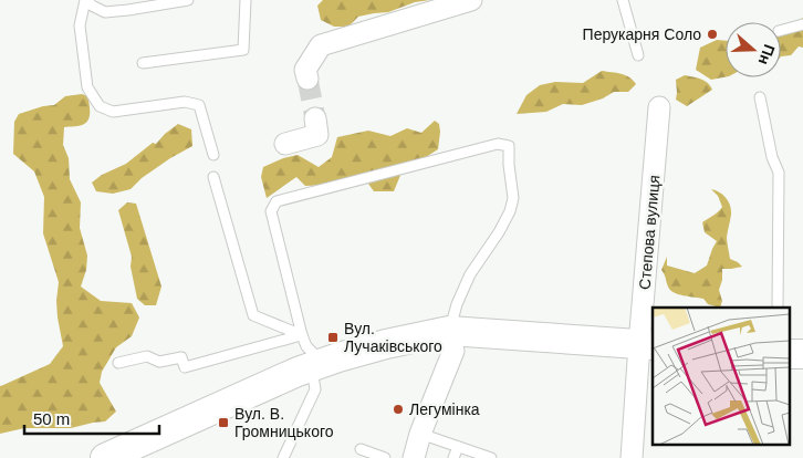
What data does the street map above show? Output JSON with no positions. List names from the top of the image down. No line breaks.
{"streets":{"street":["Степова вулиця"]},"places":{"other":["Перукарня Соло","Легумінка"],"transit":["Вул. Лучаківського","Вул. В. Громницького"]},"scale_bar":"50 m","north":"right"}
